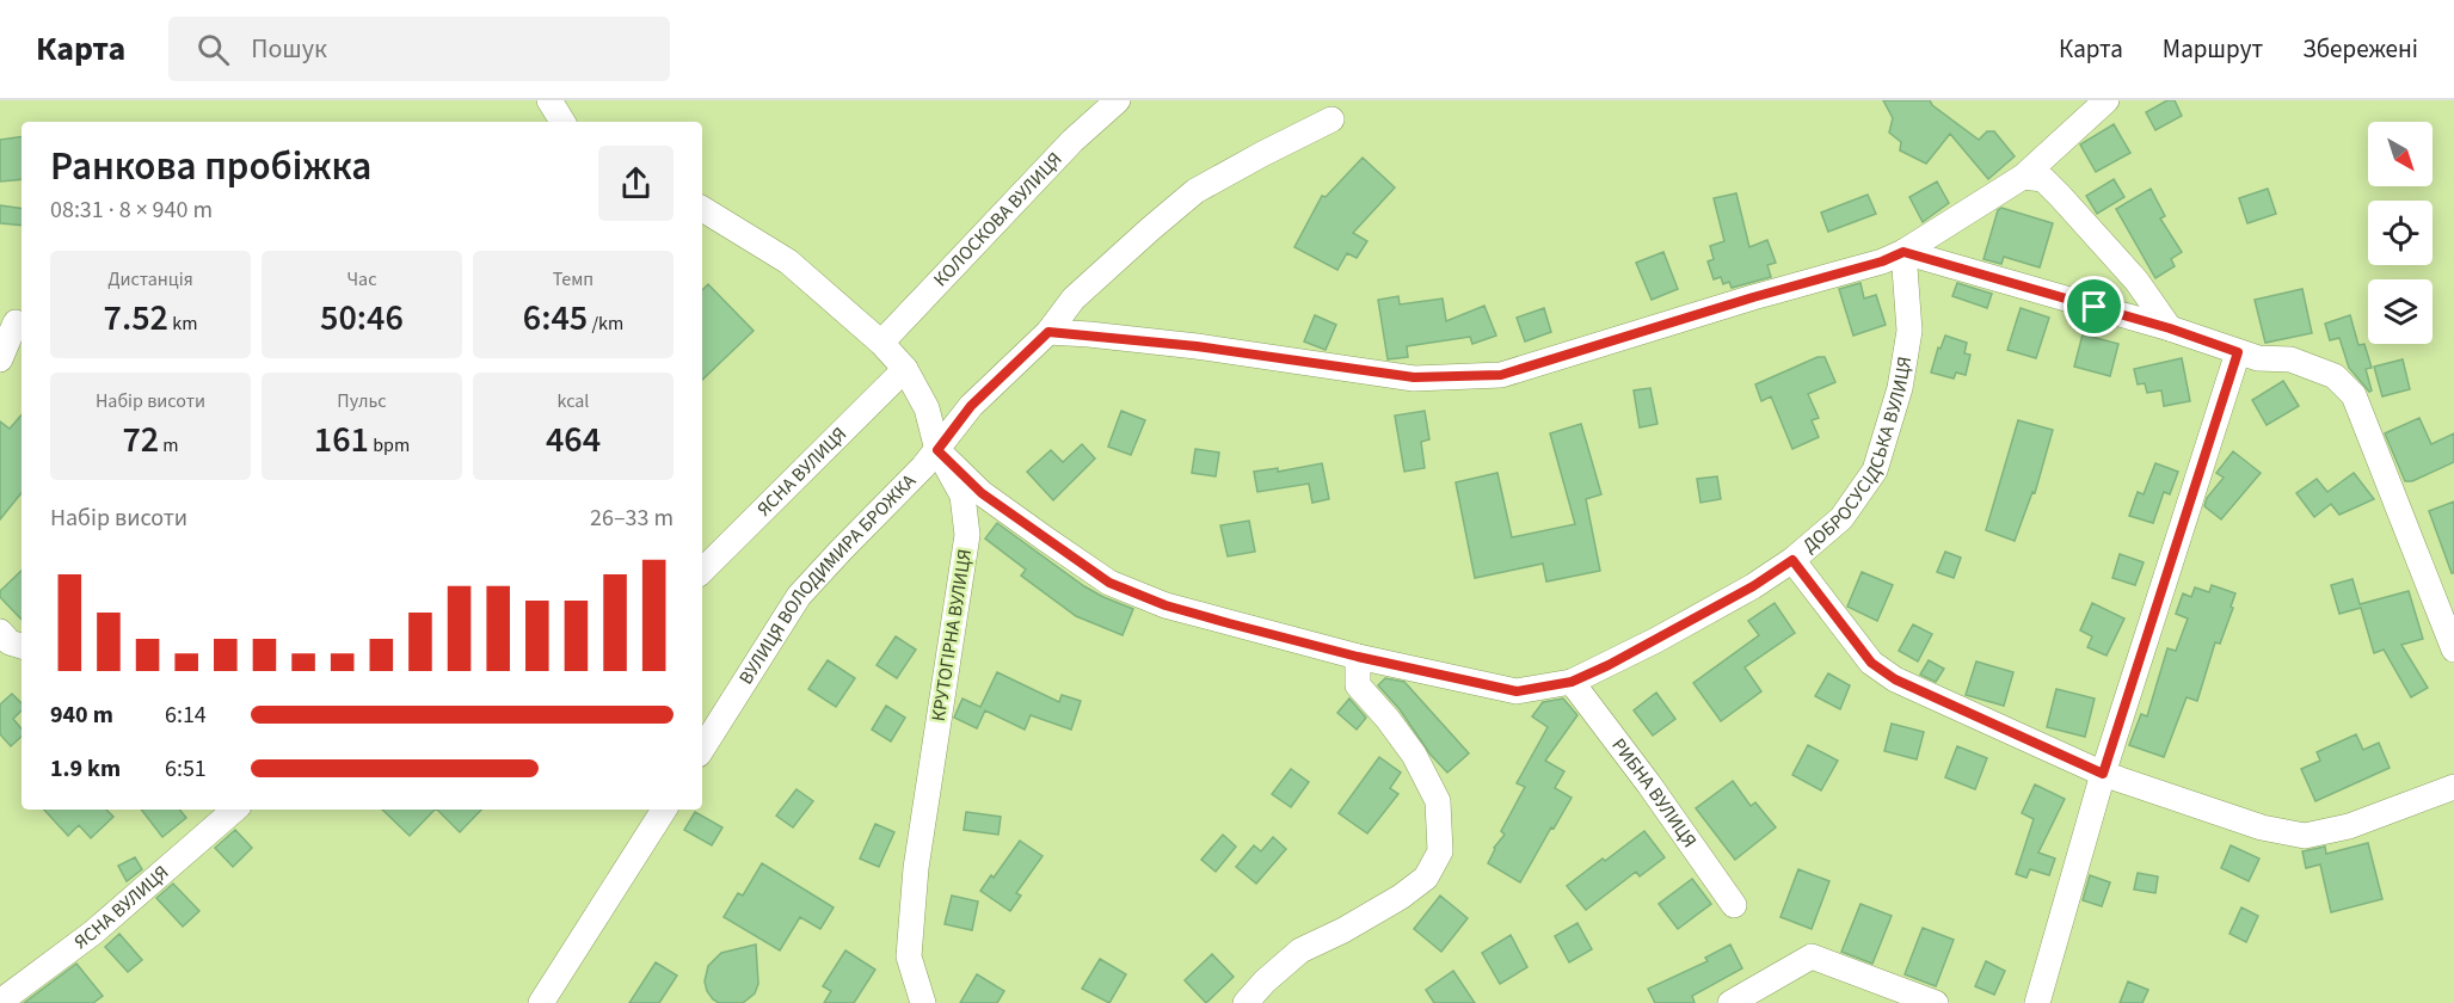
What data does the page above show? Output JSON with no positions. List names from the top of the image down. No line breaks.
{"streets":{"street":["КОЛОСКОВА ВУЛИЦЯ","ДОБРОСУСІДСЬКА ВУЛИЦЯ","ЯСНА ВУЛИЦЯ","ВУЛИЦЯ ВОЛОДИМИРА БРОЖКА","КРУТОГІРНА ВУЛИЦЯ","РИБНА ВУЛИЦЯ"]},"crossings":[["КОЛОСКОВА ВУЛИЦЯ","КРУТОГІРНА ВУЛИЦЯ"],["ДОБРОСУСІДСЬКА ВУЛИЦЯ","ВУЛИЦЯ ВОЛОДИМИРА БРОЖКА"],["ДОБРОСУСІДСЬКА ВУЛИЦЯ","КРУТОГІРНА ВУЛИЦЯ"],["ДОБРОСУСІДСЬКА ВУЛИЦЯ","РИБНА ВУЛИЦЯ"],["ЯСНА ВУЛИЦЯ","КРУТОГІРНА ВУЛИЦЯ"],["ВУЛИЦЯ ВОЛОДИМИРА БРОЖКА","КРУТОГІРНА ВУЛИЦЯ"]],"north":"bottom right","page":{"header":"Карта","search":"Пошук","nav":["Карта","Маршрут","Збережені"],"heading":["Ранкова пробіжка","08:31 · 8 × 940 m"],"stats":[["Дистанція","7.52 km"],["Час","50:46"],["Темп","6:45 /km"],["Набір висоти","72 m"],["Пульс","161 bpm"],["kcal","464"]],"chart":["Набір висоти","26–33 m"],"list":[{"name":"940 m","note":"6:14"},{"name":"1.9 km","note":"6:51"}]}}
